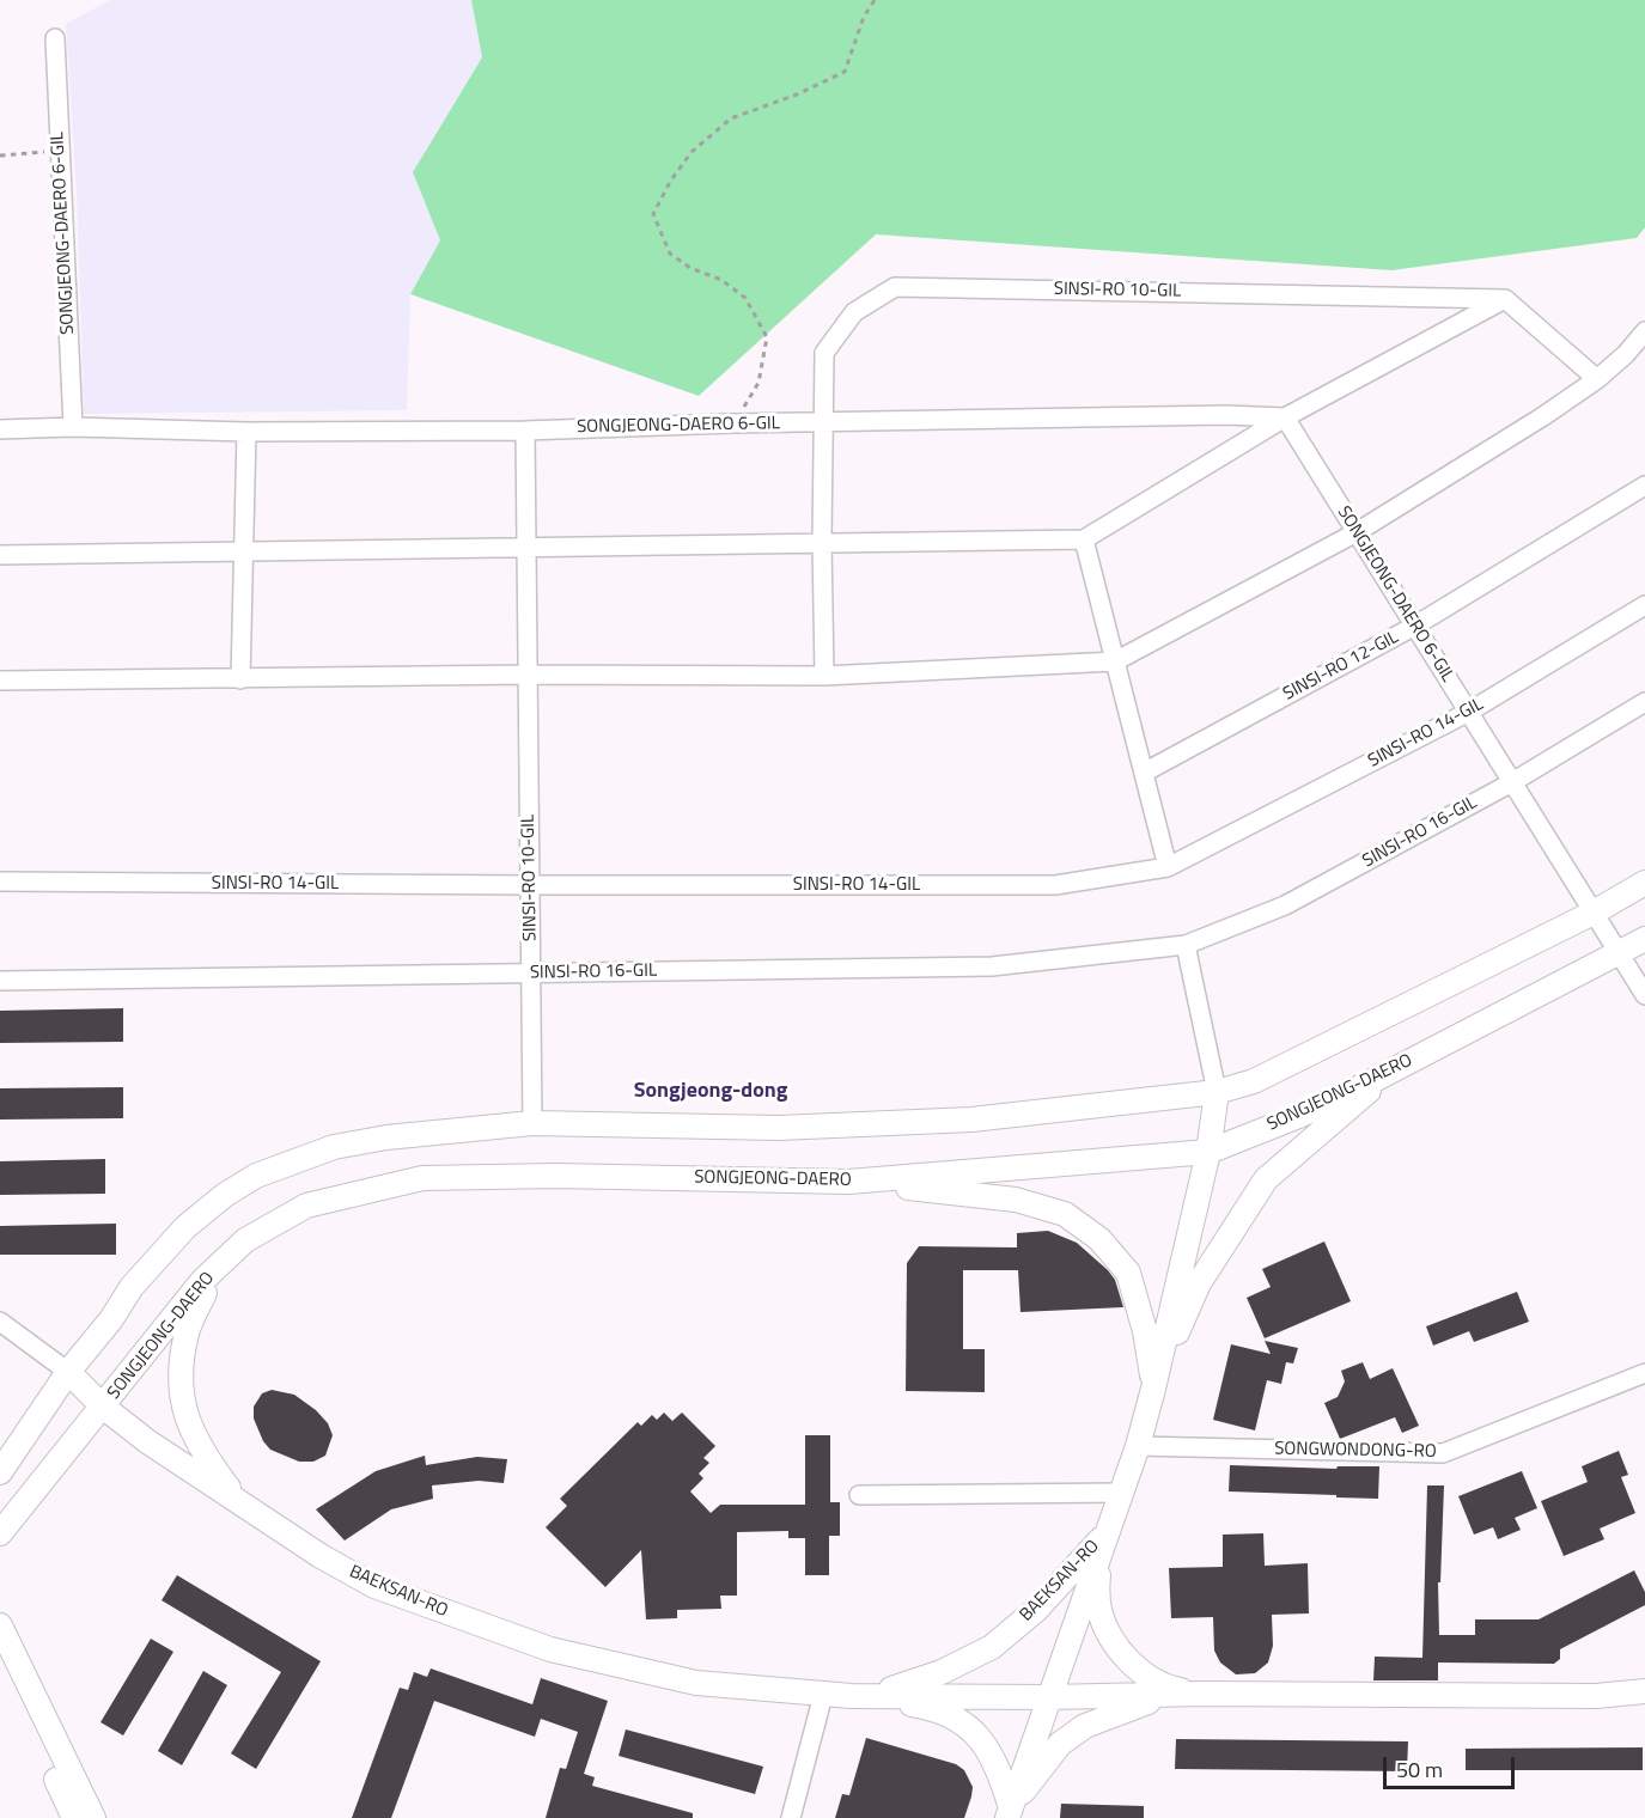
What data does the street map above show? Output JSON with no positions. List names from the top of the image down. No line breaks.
{"streets":{"street":["SONGJEONG-DAERO 6-GIL","SINSI-RO 10-GIL","SINSI-RO 12-GIL","SINSI-RO 14-GIL","SINSI-RO 16-GIL","SONGJEONG-DAERO","SONGWONDONG-RO","BAEKSAN-RO"]},"crossings":[["SONGJEONG-DAERO 6-GIL","SINSI-RO 10-GIL"],["SONGJEONG-DAERO 6-GIL","SINSI-RO 12-GIL"],["SONGJEONG-DAERO 6-GIL","SINSI-RO 14-GIL"],["SONGJEONG-DAERO 6-GIL","SINSI-RO 16-GIL"],["SONGJEONG-DAERO 6-GIL","SONGJEONG-DAERO"],["SINSI-RO 10-GIL","SINSI-RO 14-GIL"],["SINSI-RO 10-GIL","SINSI-RO 16-GIL"],["SONGJEONG-DAERO","BAEKSAN-RO"]],"districts":["Songjeong-dong"],"scale_bar":"50 m"}
